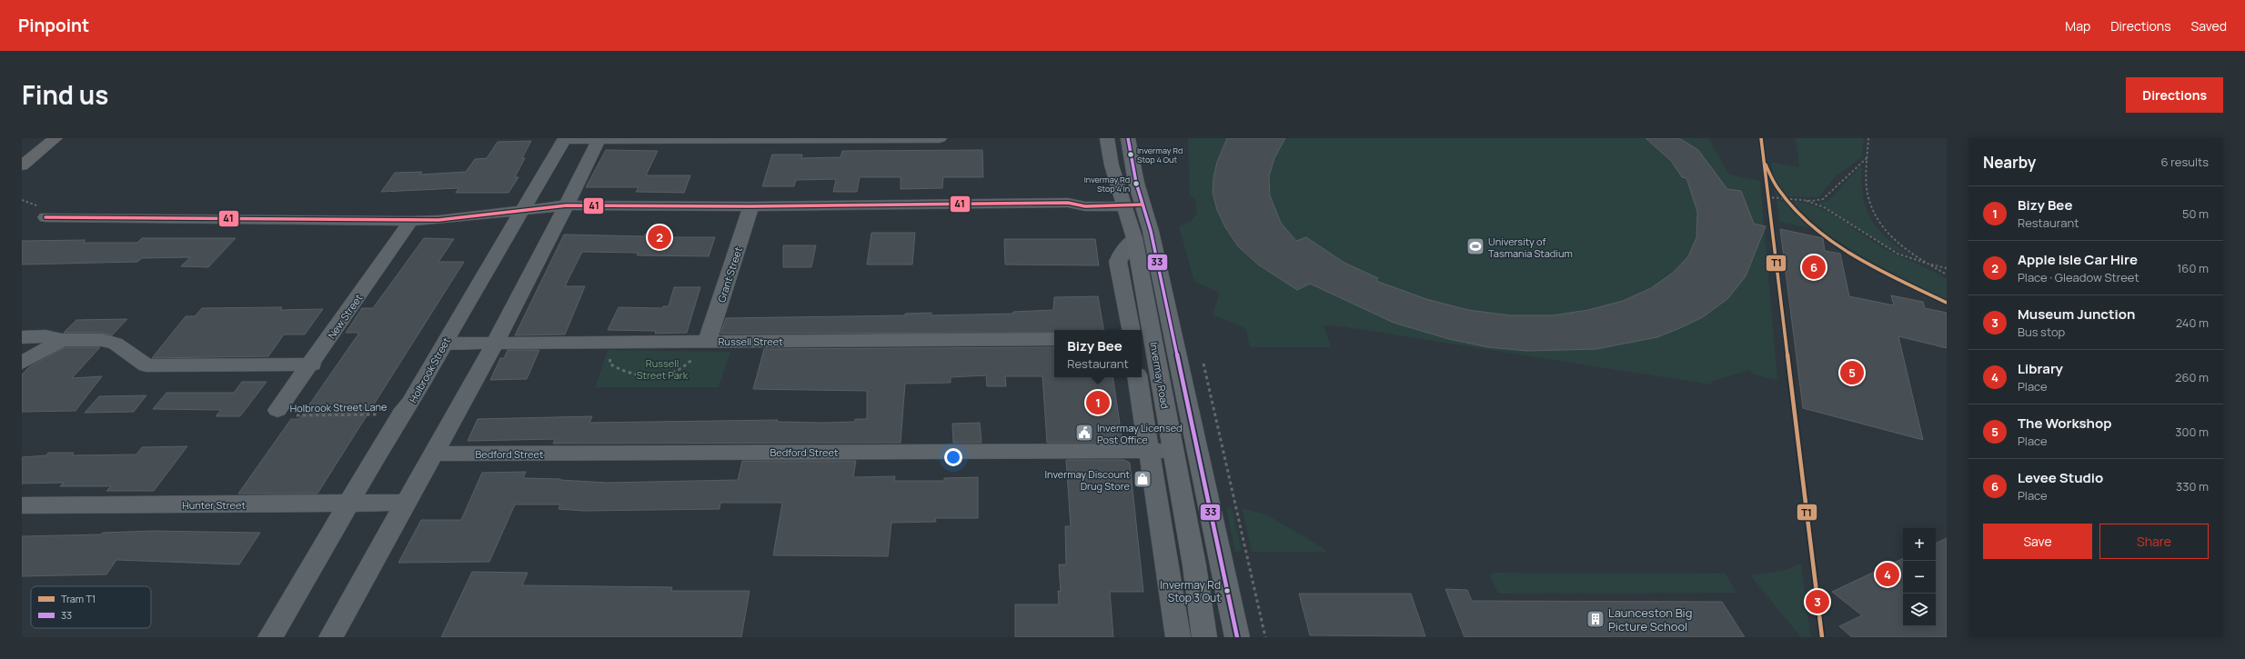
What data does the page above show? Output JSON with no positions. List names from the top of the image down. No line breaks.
{"streets":{"main road":["Invermay Road"],"street":["Grant Street","New Street","Russell Street","Holbrook Street","Bedford Street","Hunter Street"],"path":["Holbrook Street Lane"]},"crossings":[["Grant Street","Russell Street"],["New Street","Holbrook Street Lane"],["Russell Street","Holbrook Street"],["Holbrook Street","Holbrook Street Lane"],["Holbrook Street","Hunter Street"],["Invermay Road","Bedford Street"]],"parks":["Russell Street Park"],"places":{"other":["Invermay Rd Stop 4 Out","Invermay Rd Stop 4 In","Invermay Rd Stop 3 Out"],"sports":["University of Tasmania Stadium"],"public building":["Invermay Licensed Post Office"],"shop":["Invermay Discount Drug Store"],"building":["Launceston Big Picture School"]},"lines":["tram line T1","transit line 33","transit line 41"],"legend":["Tram T1","33"],"page":{"header":"Pinpoint","nav":["Map","Directions","Saved"],"title":"Find us","buttons":["Directions",["Save","Share"]],"heading":["Nearby","6 results"],"list":[{"mark":"1","name":"Bizy Bee","note":"Restaurant","value":"50 m"},{"mark":"2","name":"Apple Isle Car Hire","note":"Place · Gleadow Street","value":"160 m"},{"mark":"3","name":"Museum Junction","note":"Bus stop","value":"240 m"},{"mark":"4","name":"Library","note":"Place","value":"260 m"},{"mark":"5","name":"The Workshop","note":"Place","value":"300 m"},{"mark":"6","name":"Levee Studio","note":"Place","value":"330 m"}],"pins":["2","6","5","1","4","3"],"popup":["Bizy Bee","Restaurant"],"map_buttons":["+","−"]}}
